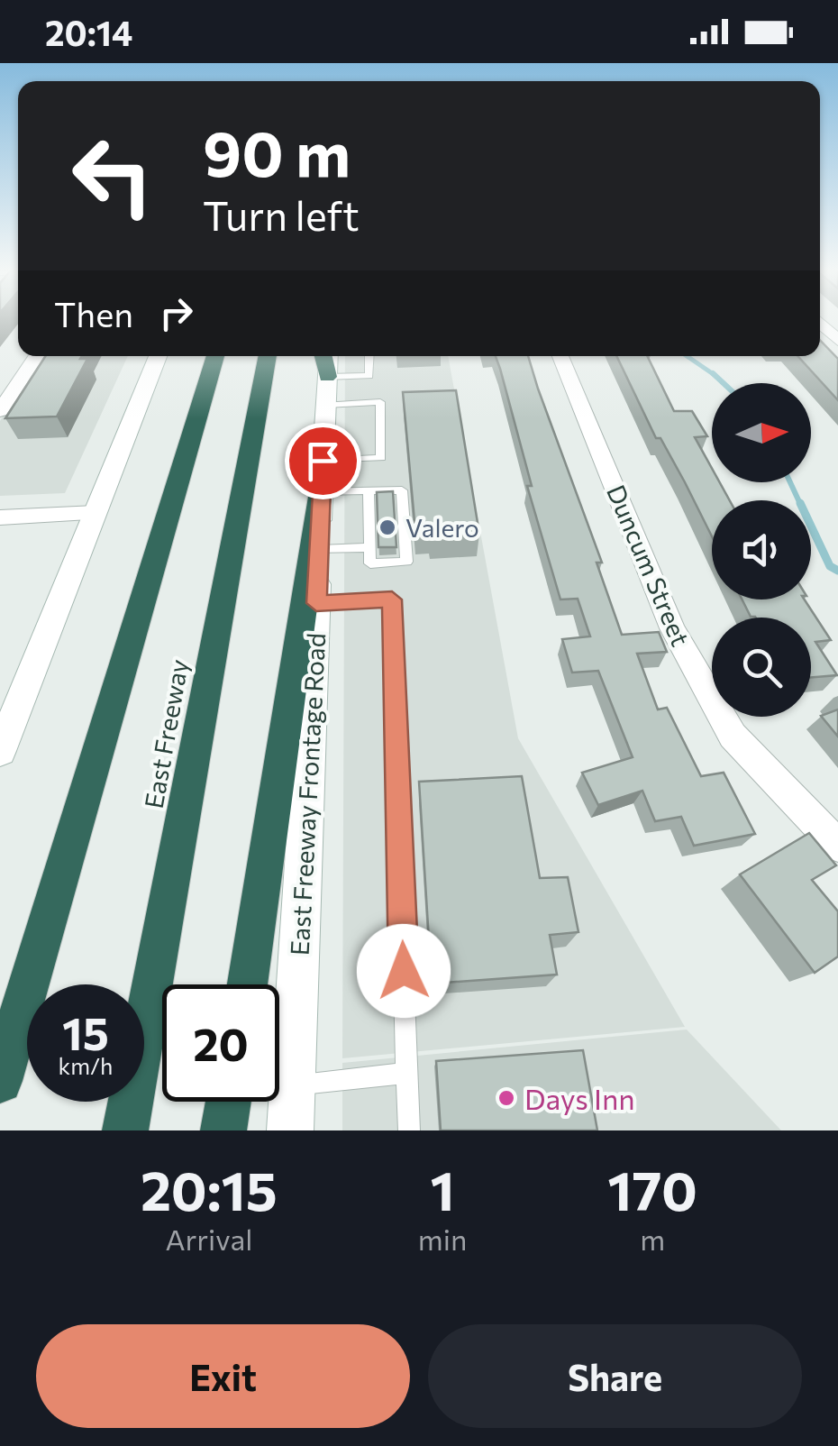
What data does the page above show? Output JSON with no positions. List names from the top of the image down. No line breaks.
{"streets":{"highway":["East Freeway"],"main road":["East Freeway Frontage Road"],"street":["Duncum Street"]},"places":["Valero","Days Inn"],"north":"right","page":{"status":"20:14","turn":["90 m","Turn left"],"then":"Then","speed":"15 km/h","limit":"20","eta":["20:15","Arrival","1","min","170","m"],"buttons":["Exit","Share"]}}
